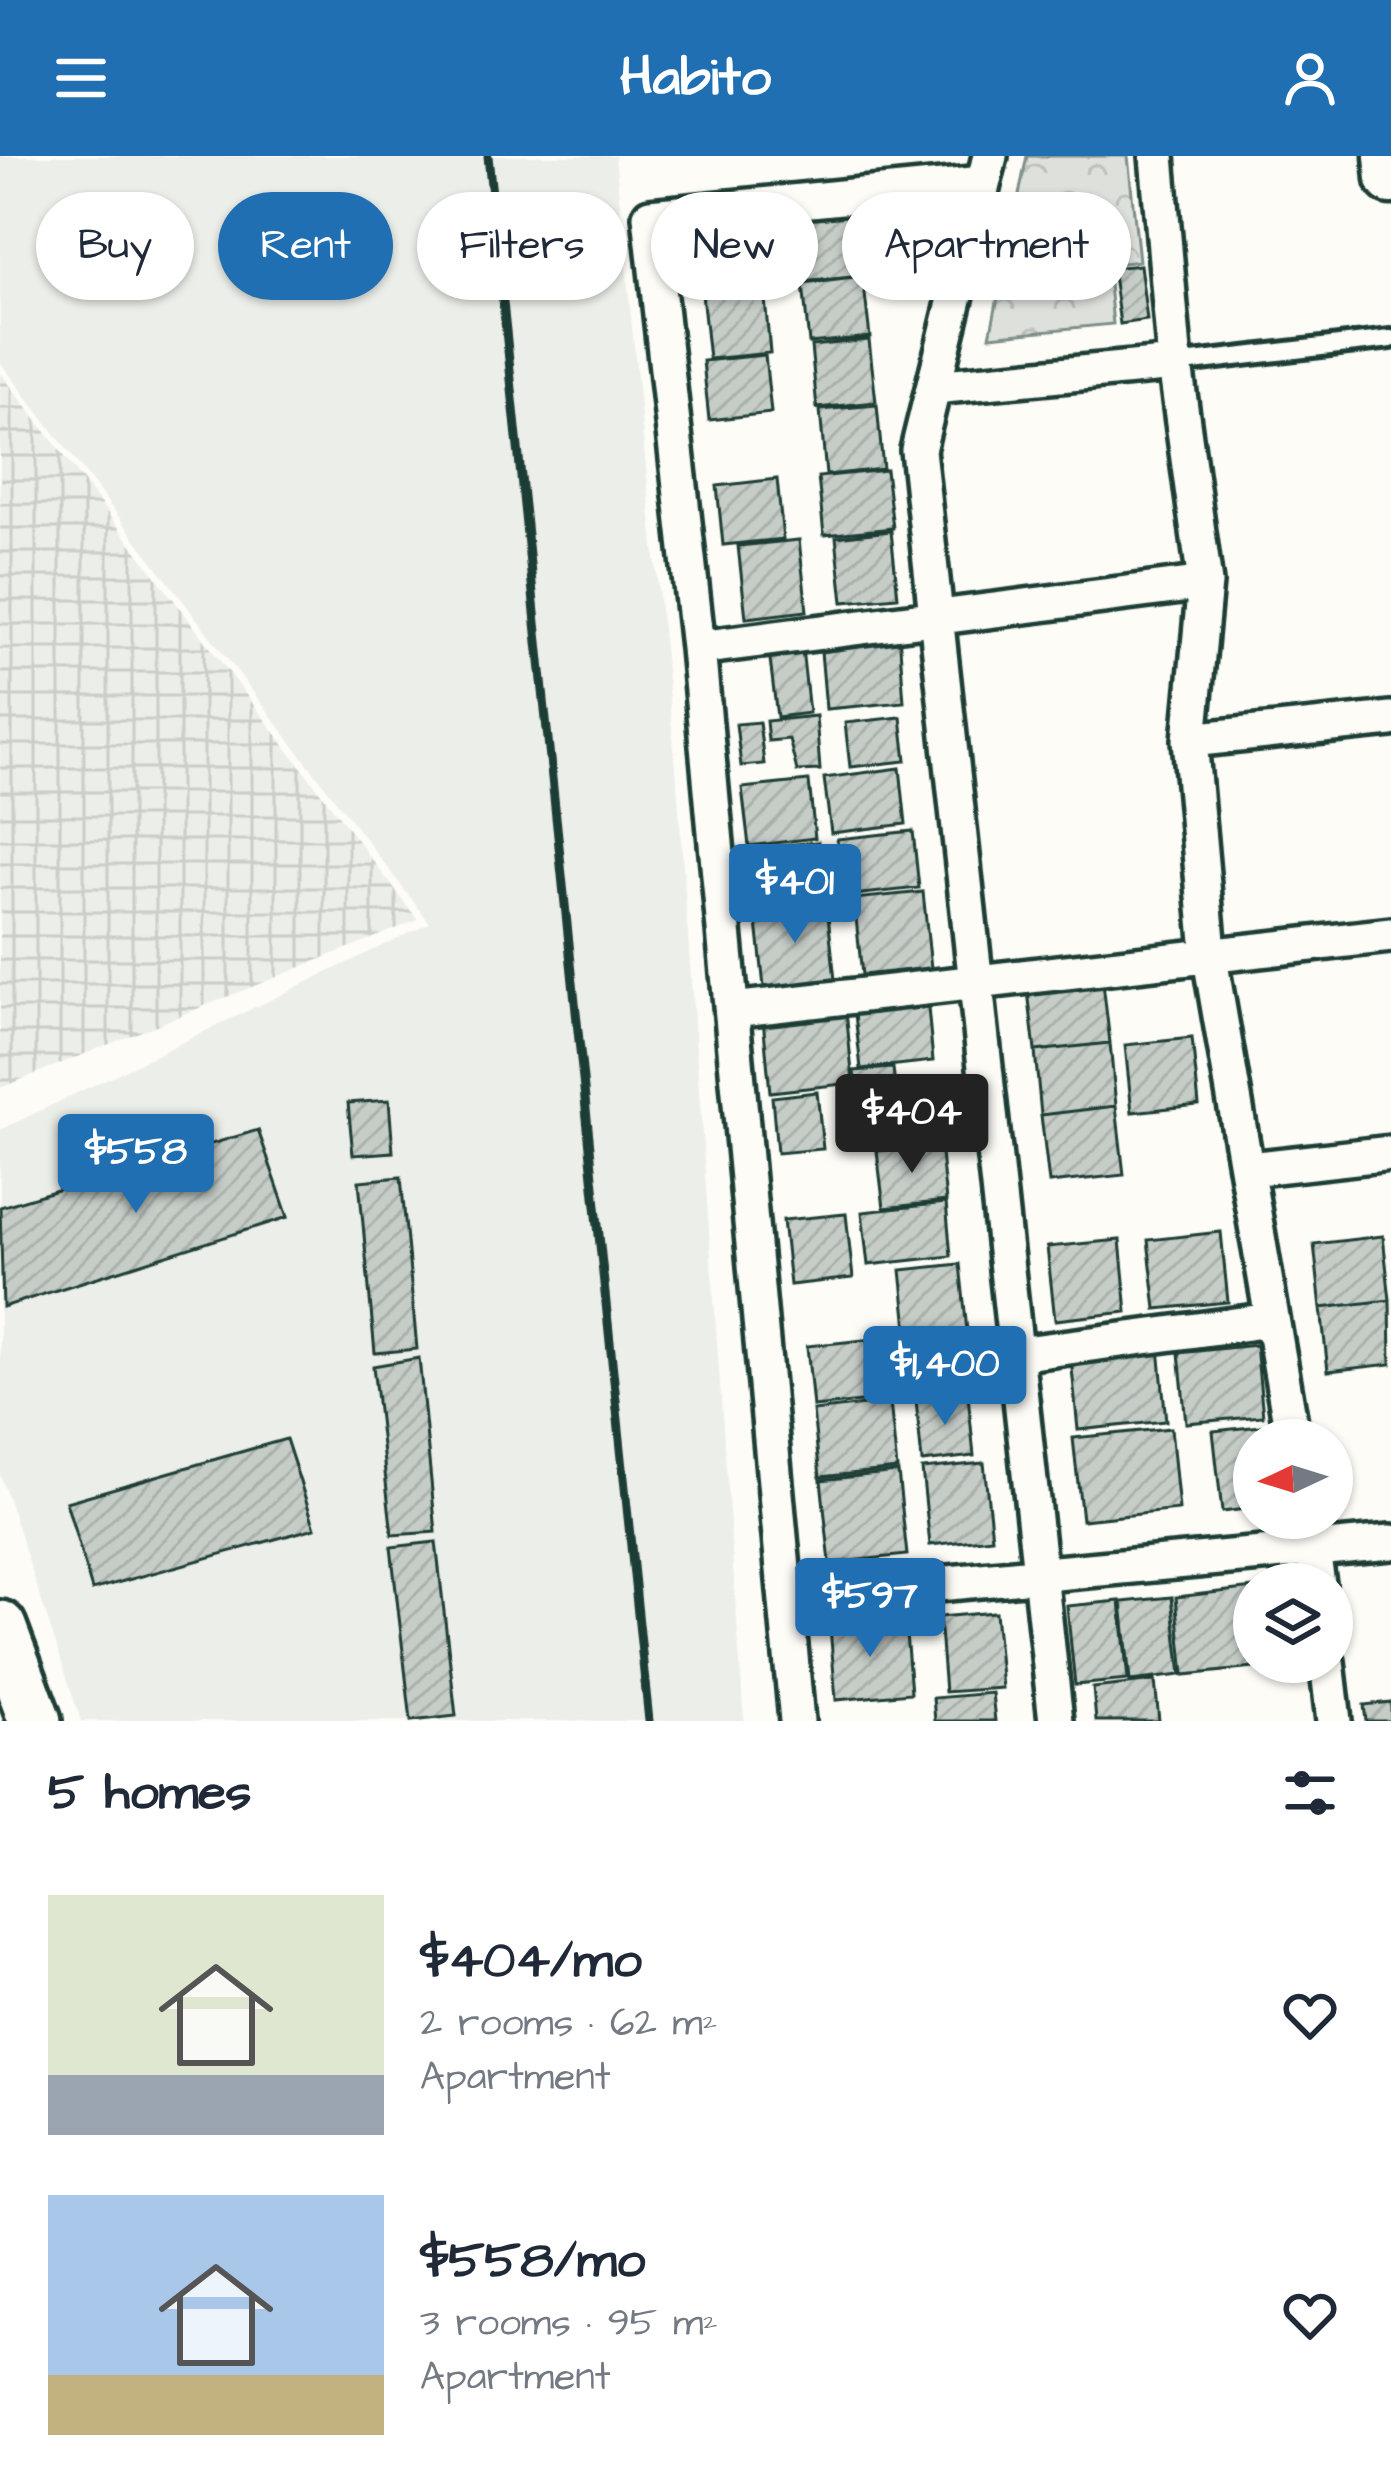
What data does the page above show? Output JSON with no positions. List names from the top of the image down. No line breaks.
{"north":"left","page":{"header":"Habito","chip":["Buy","Rent","Filters","New","Apartment"],"price":["$401","$404","$558","$1,400","$597"],"heading":"5 homes","list":[{"name":"$404/mo","note":"2 rooms · 62 m² · Apartment"},{"name":"$558/mo","note":"3 rooms · 95 m² · Apartment"}]}}
